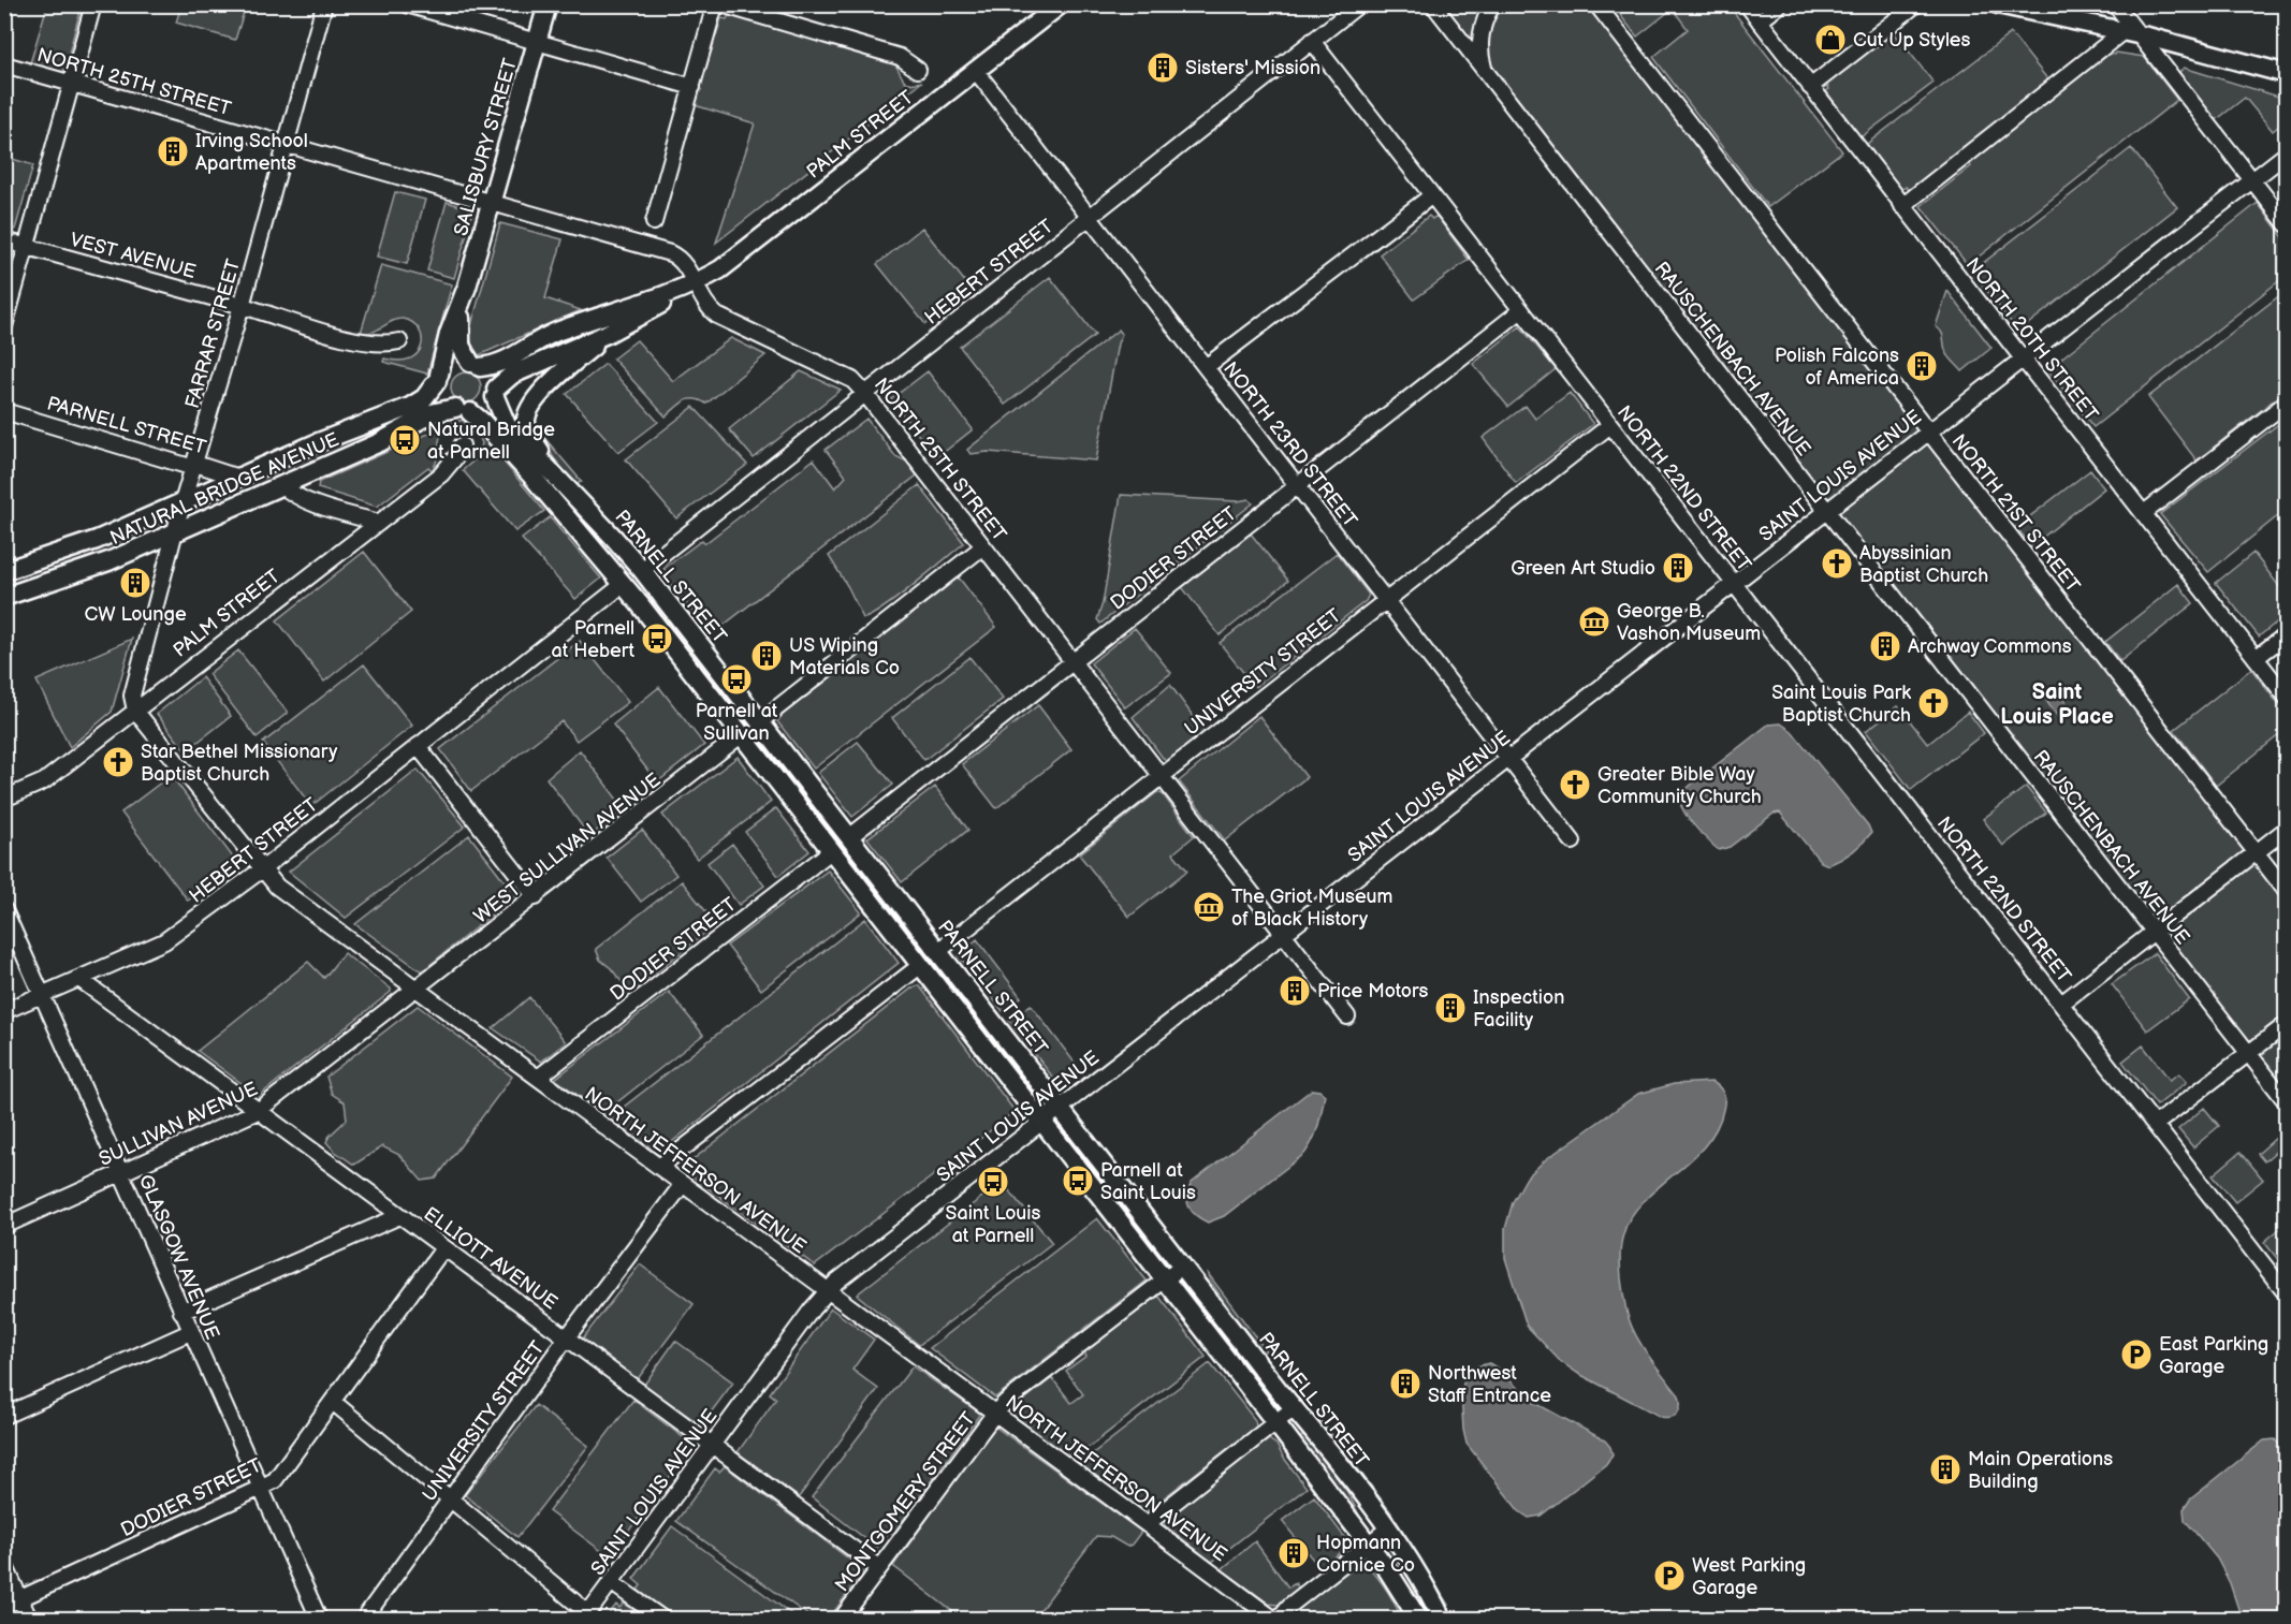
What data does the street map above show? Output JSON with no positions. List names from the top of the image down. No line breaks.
{"streets":{"main road":["PALM STREET","SALISBURY STREET","PARNELL STREET","NATURAL BRIDGE AVENUE"],"street":["NORTH 25TH STREET","VEST AVENUE","HEBERT STREET","FARRAR STREET","NORTH 20TH STREET","RAUSCHENBACH AVENUE","NORTH 23RD STREET","SAINT LOUIS AVENUE","NORTH 22ND STREET","NORTH 21ST STREET","DODIER STREET","UNIVERSITY STREET","WEST SULLIVAN AVENUE","SULLIVAN AVENUE","NORTH JEFFERSON AVENUE","GLASGOW AVENUE","ELLIOTT AVENUE","MONTGOMERY STREET"]},"crossings":[["NORTH 25TH STREET","PALM STREET"],["NORTH 25TH STREET","SALISBURY STREET"],["NORTH 25TH STREET","HEBERT STREET"],["NORTH 25TH STREET","FARRAR STREET"],["NORTH 25TH STREET","SAINT LOUIS AVENUE"],["NORTH 25TH STREET","DODIER STREET"],["NORTH 25TH STREET","UNIVERSITY STREET"],["PALM STREET","FARRAR STREET"],["PALM STREET","NORTH 23RD STREET"],["PALM STREET","NORTH JEFFERSON AVENUE"],["SALISBURY STREET","PARNELL STREET"],["SALISBURY STREET","NATURAL BRIDGE AVENUE"],["VEST AVENUE","FARRAR STREET"],["HEBERT STREET","PARNELL STREET"],["HEBERT STREET","NORTH 23RD STREET"],["HEBERT STREET","NORTH 22ND STREET"],["HEBERT STREET","NORTH JEFFERSON AVENUE"],["HEBERT STREET","GLASGOW AVENUE"],["HEBERT STREET","ELLIOTT AVENUE"],["FARRAR STREET","PARNELL STREET"],["FARRAR STREET","NATURAL BRIDGE AVENUE"],["FARRAR STREET","NORTH JEFFERSON AVENUE"],["NORTH 20TH STREET","SAINT LOUIS AVENUE"],["RAUSCHENBACH AVENUE","SAINT LOUIS AVENUE"],["PARNELL STREET","SAINT LOUIS AVENUE"],["PARNELL STREET","NATURAL BRIDGE AVENUE"],["PARNELL STREET","DODIER STREET"],["PARNELL STREET","UNIVERSITY STREET"],["PARNELL STREET","MONTGOMERY STREET"],["NORTH 23RD STREET","SAINT LOUIS AVENUE"],["NORTH 23RD STREET","DODIER STREET"],["NORTH 23RD STREET","UNIVERSITY STREET"],["SAINT LOUIS AVENUE","NORTH 22ND STREET"],["SAINT LOUIS AVENUE","NORTH 21ST STREET"],["SAINT LOUIS AVENUE","NORTH JEFFERSON AVENUE"],["SAINT LOUIS AVENUE","ELLIOTT AVENUE"],["NORTH 22ND STREET","DODIER STREET"],["NORTH 22ND STREET","UNIVERSITY STREET"],["DODIER STREET","NORTH JEFFERSON AVENUE"],["DODIER STREET","GLASGOW AVENUE"],["DODIER STREET","ELLIOTT AVENUE"],["UNIVERSITY STREET","NORTH JEFFERSON AVENUE"],["UNIVERSITY STREET","ELLIOTT AVENUE"],["WEST SULLIVAN AVENUE","SULLIVAN AVENUE"],["WEST SULLIVAN AVENUE","NORTH JEFFERSON AVENUE"],["SULLIVAN AVENUE","NORTH JEFFERSON AVENUE"],["SULLIVAN AVENUE","GLASGOW AVENUE"],["SULLIVAN AVENUE","ELLIOTT AVENUE"],["NORTH JEFFERSON AVENUE","MONTGOMERY STREET"],["ELLIOTT AVENUE","MONTGOMERY STREET"]],"districts":["Saint Louis Place"],"places":{"shop":["Cut Up Styles"],"building":["Sisters' Mission","Irving School Apartments","Polish Falcons of America","Green Art Studio","CW Lounge","Archway Commons","US Wiping Materials Co","Price Motors","Inspection Facility","Northwest Staff Entrance","Main Operations Building","Hopmann Cornice Co"],"bus stop":["Natural Bridge at Parnell","Parnell at Hebert","Parnell at Sullivan","Parnell at Saint Louis","Saint Louis at Parnell"],"church":["Abyssinian Baptist Church","Saint Louis Park Baptist Church","Star Bethel Missionary Baptist Church","Greater Bible Way Community Church"],"museum":["George B. Vashon Museum","The Griot Museum of Black History"],"parking":["East Parking Garage","West Parking Garage"]}}
